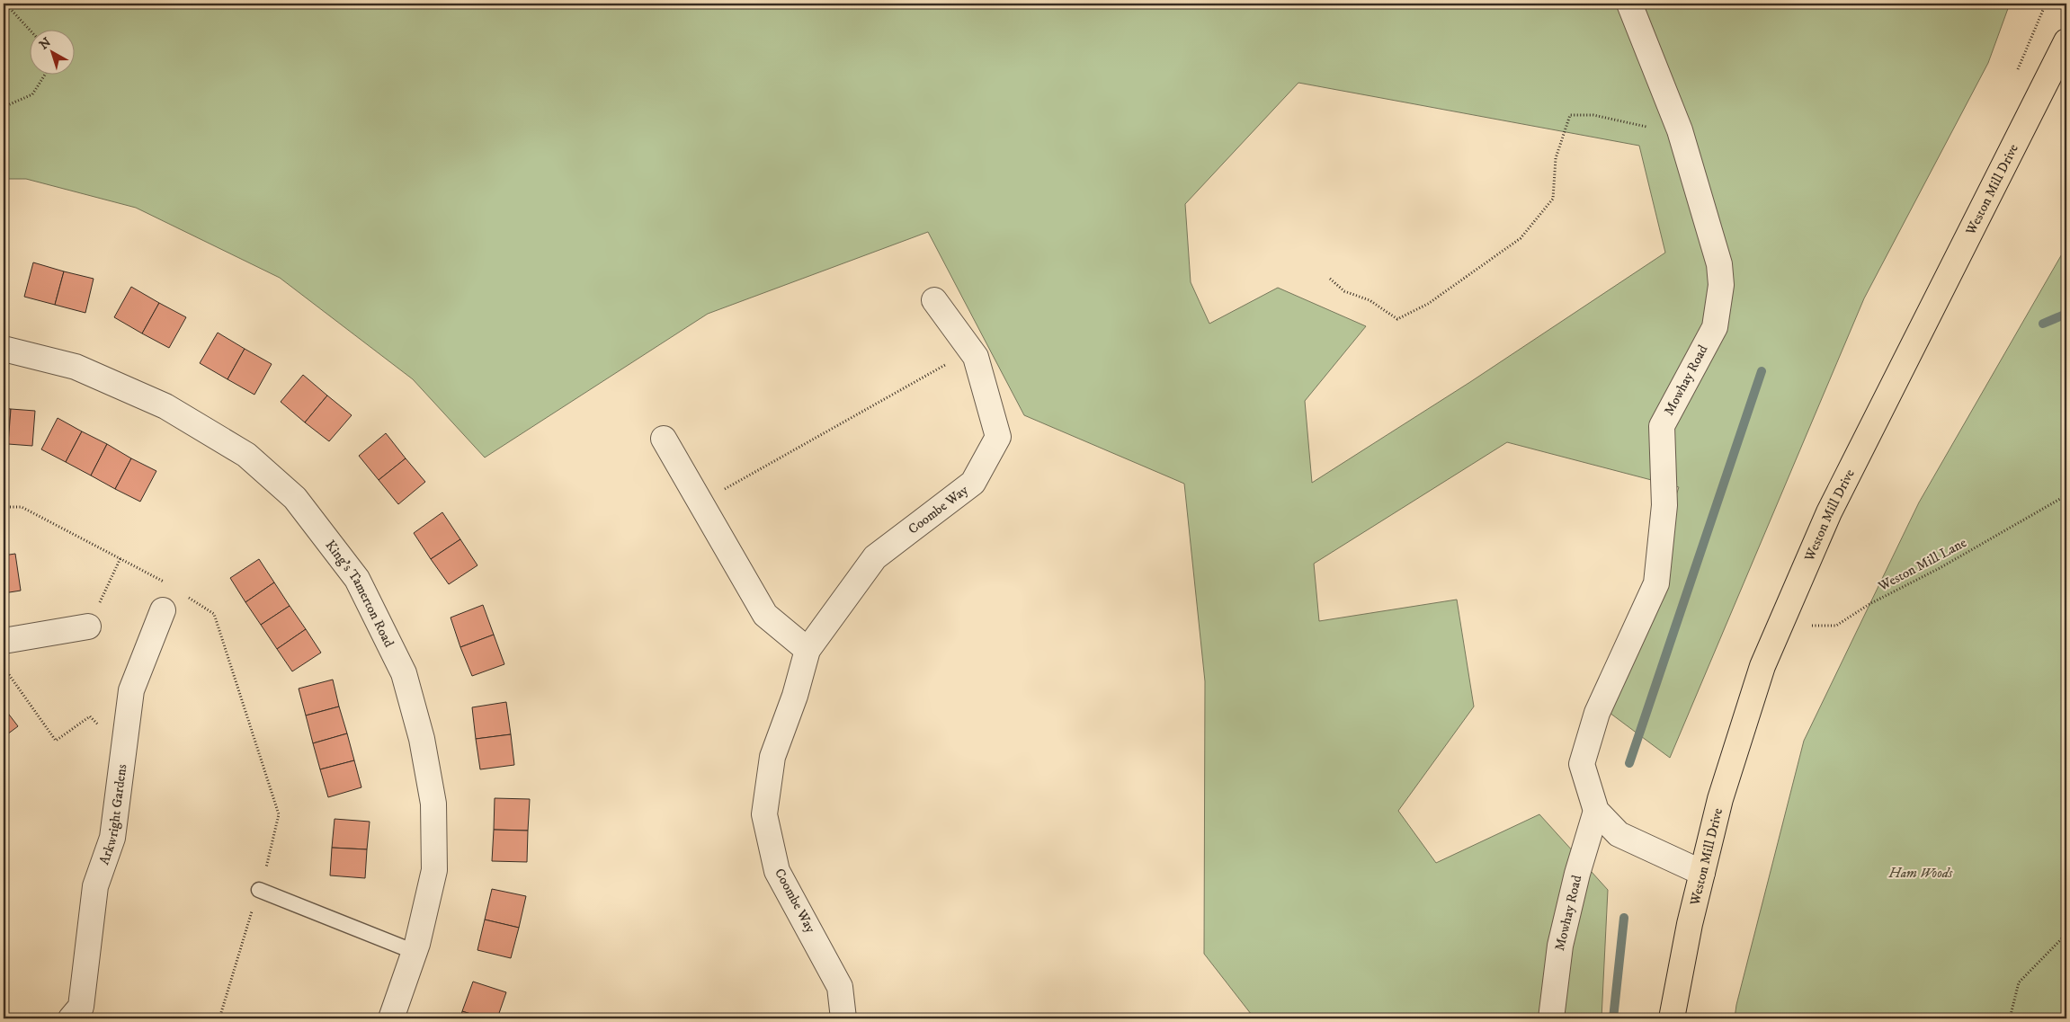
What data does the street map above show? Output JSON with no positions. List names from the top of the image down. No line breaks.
{"streets":{"main road":["Weston Mill Drive"],"street":["Mowhay Road","Coombe Way","King's Tamerton Road","Arkwright Gardens"],"path":["Weston Mill Lane"]},"crossings":[["Weston Mill Drive","Mowhay Road"],["Weston Mill Drive","Weston Mill Lane"]],"parks":["Ham Woods"],"north":"top left"}
